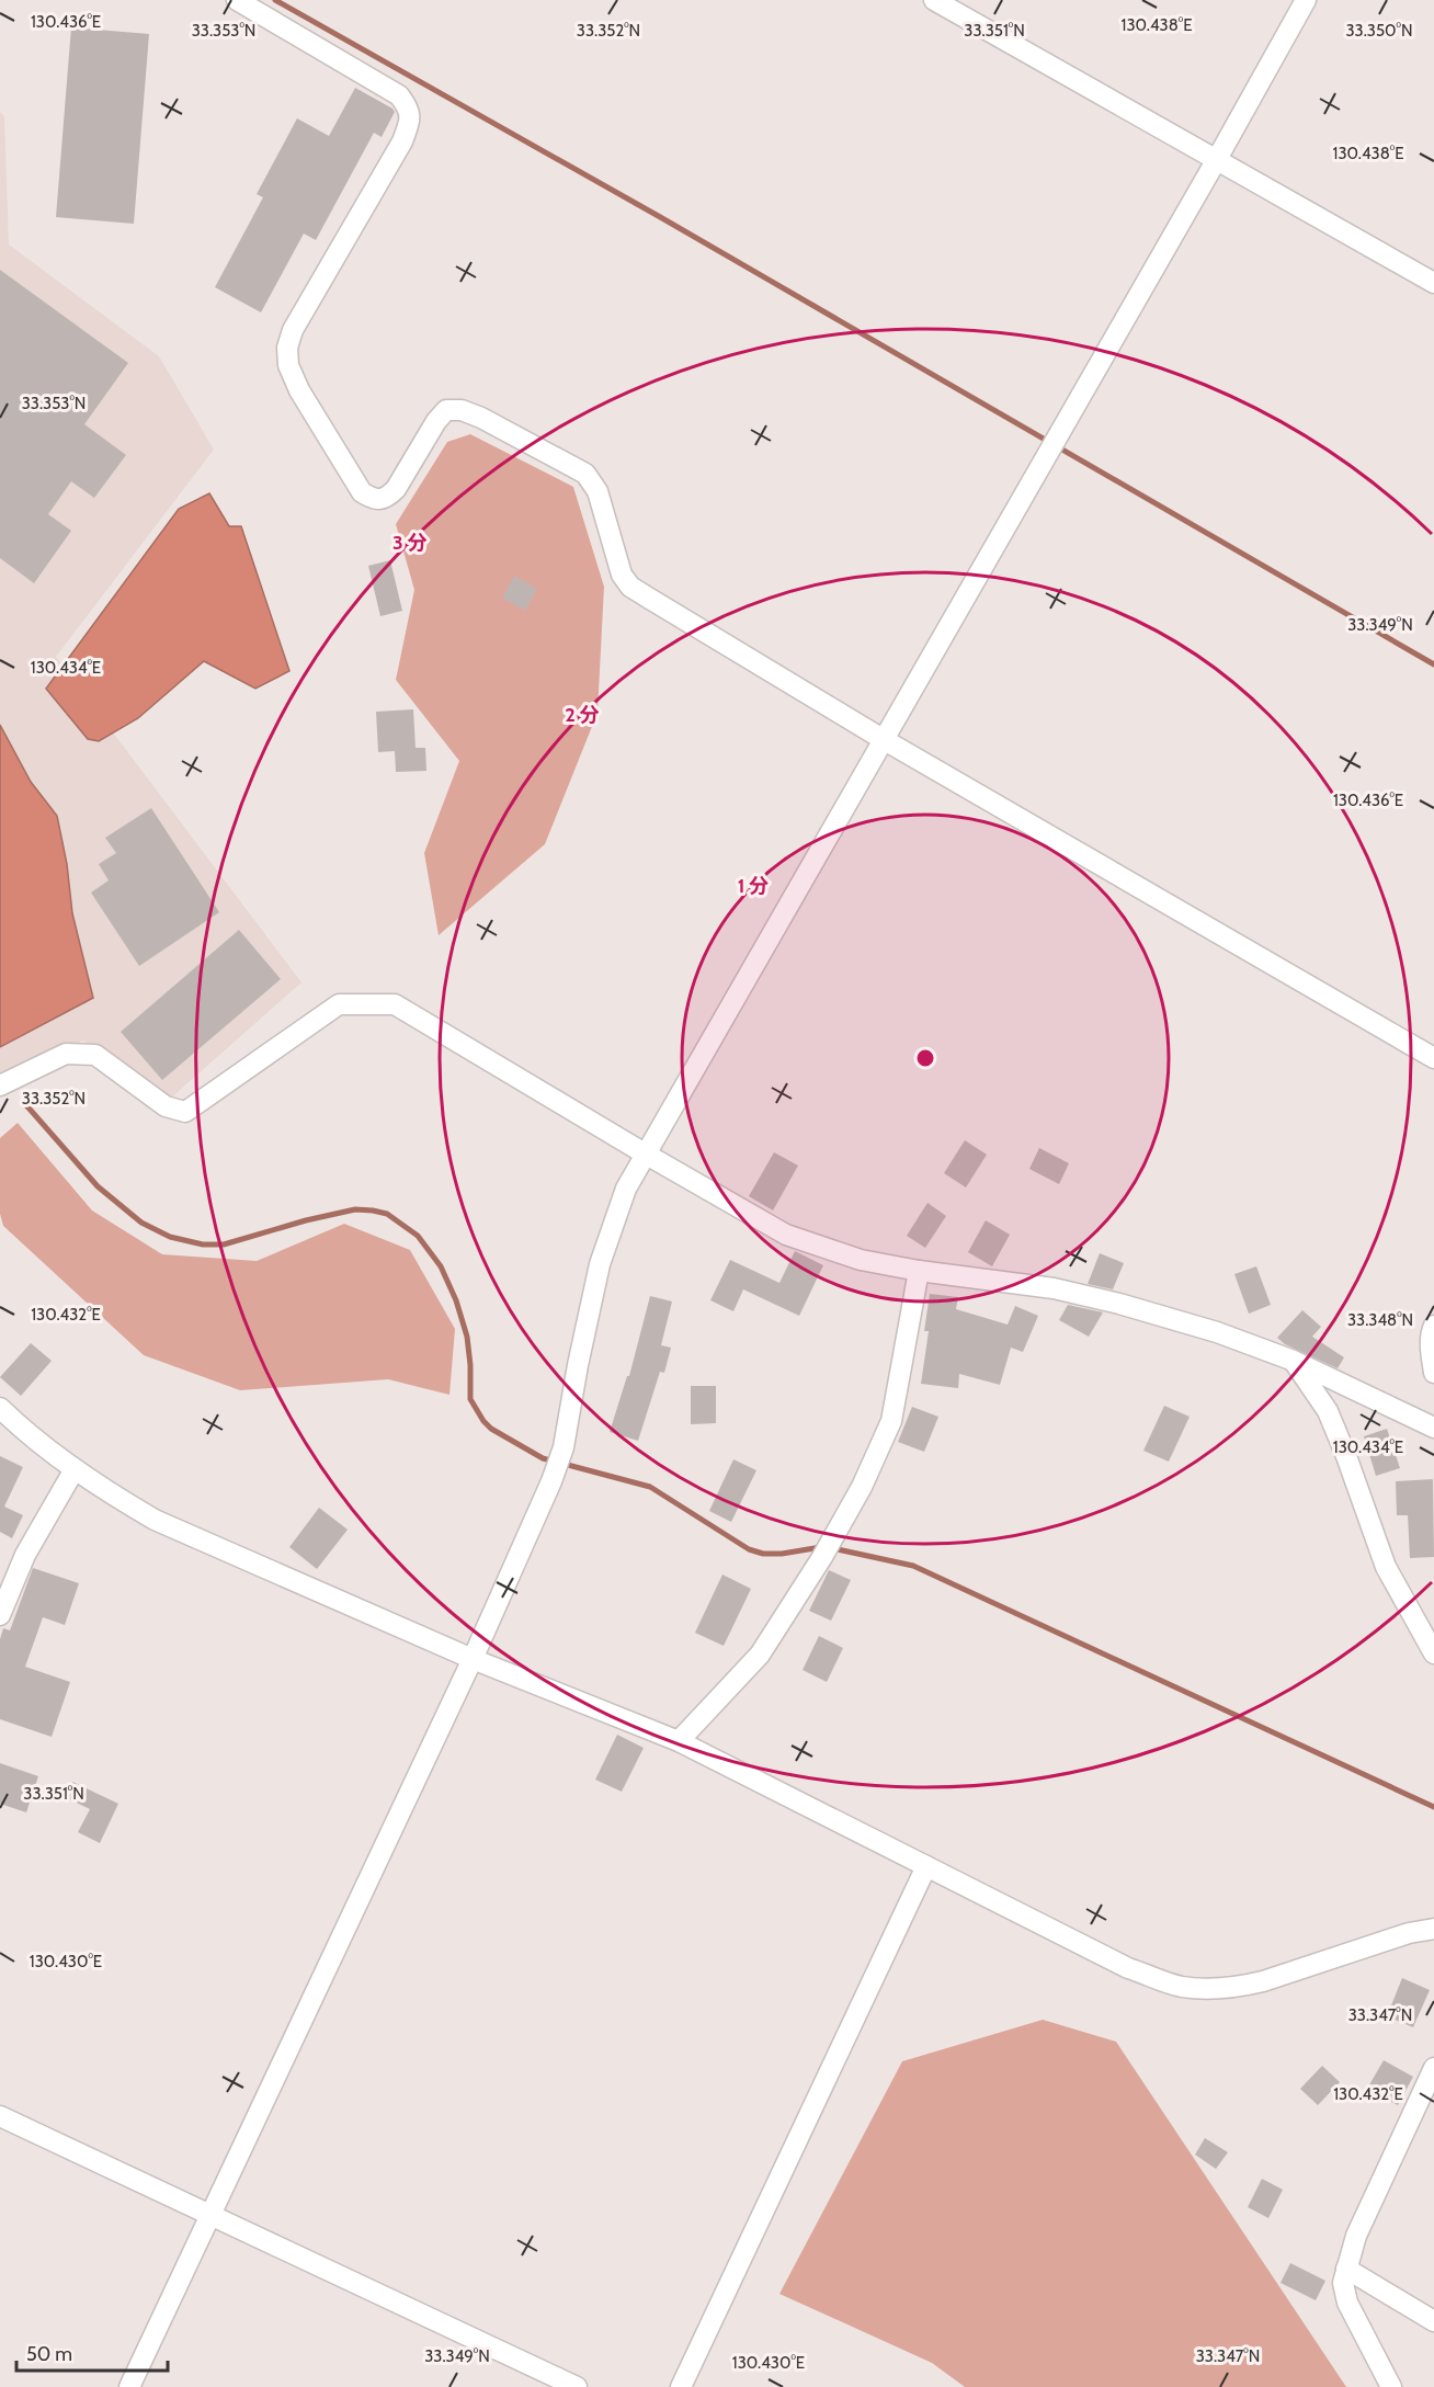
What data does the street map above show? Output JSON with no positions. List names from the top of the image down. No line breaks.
{"scale_bar":"50 m","coordinates":["130.436°E","130.438°E","33.353°N","33.352°N","33.351°N","33.350°N","33.349°N","130.434°E","130.432°E","33.348°N","130.430°E","33.347°N"],"rings":["3 分","2 分","1 分"]}
